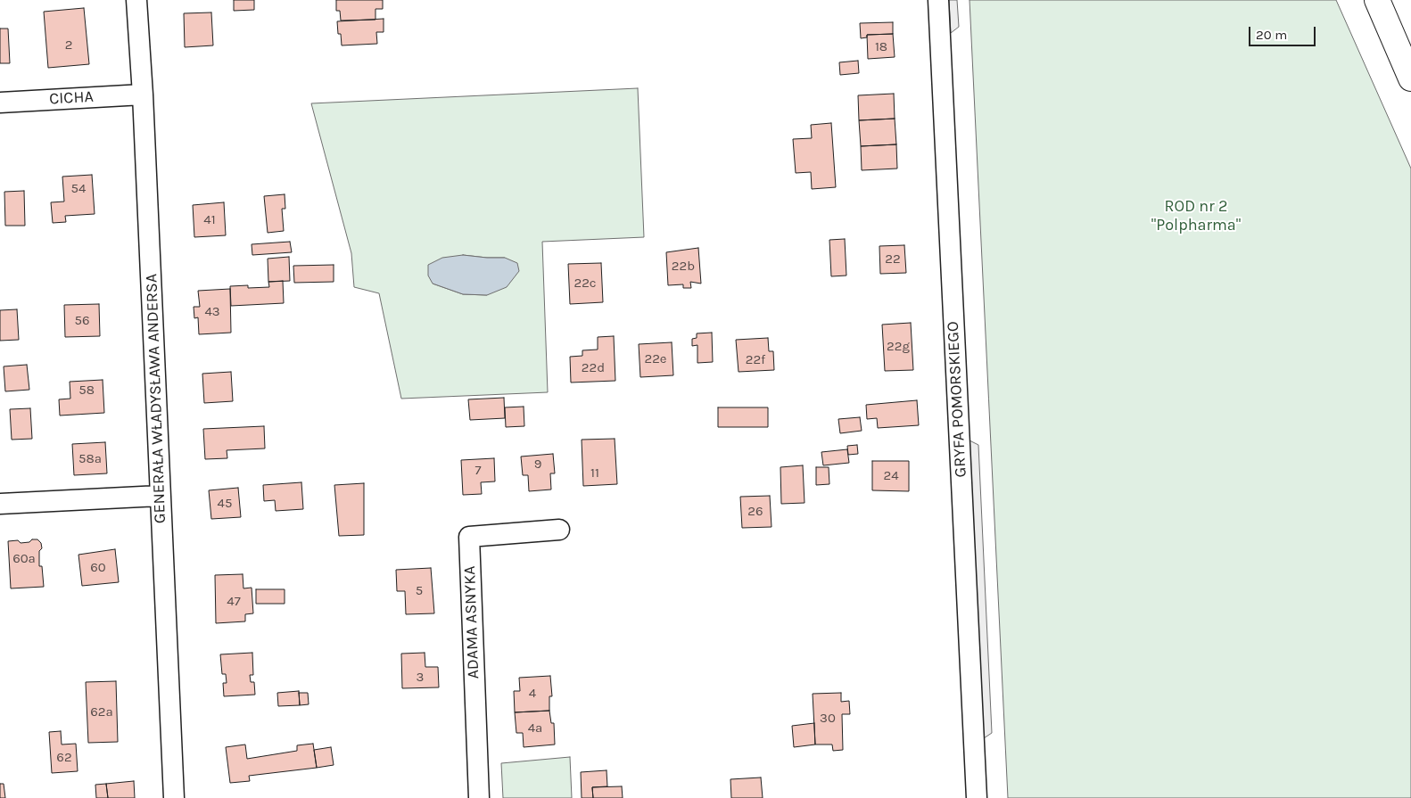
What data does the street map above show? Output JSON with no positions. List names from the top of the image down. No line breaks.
{"streets":{"street":["CICHA","GENERAŁA WŁADYSŁAWA ANDERSA","GRYFA POMORSKIEGO","ADAMA ASNYKA"]},"crossings":[["CICHA","GENERAŁA WŁADYSŁAWA ANDERSA"]],"parks":["ROD nr 2 \"Polpharma\""],"house_numbers":["2","18","54","41","22","22b","22c","43","56","22g","22e","22f","22d","58","58a","9","7","11","24","45","26","60a","60","5","47","3","4","62a","30","4a","62"],"scale_bar":"20 m"}
